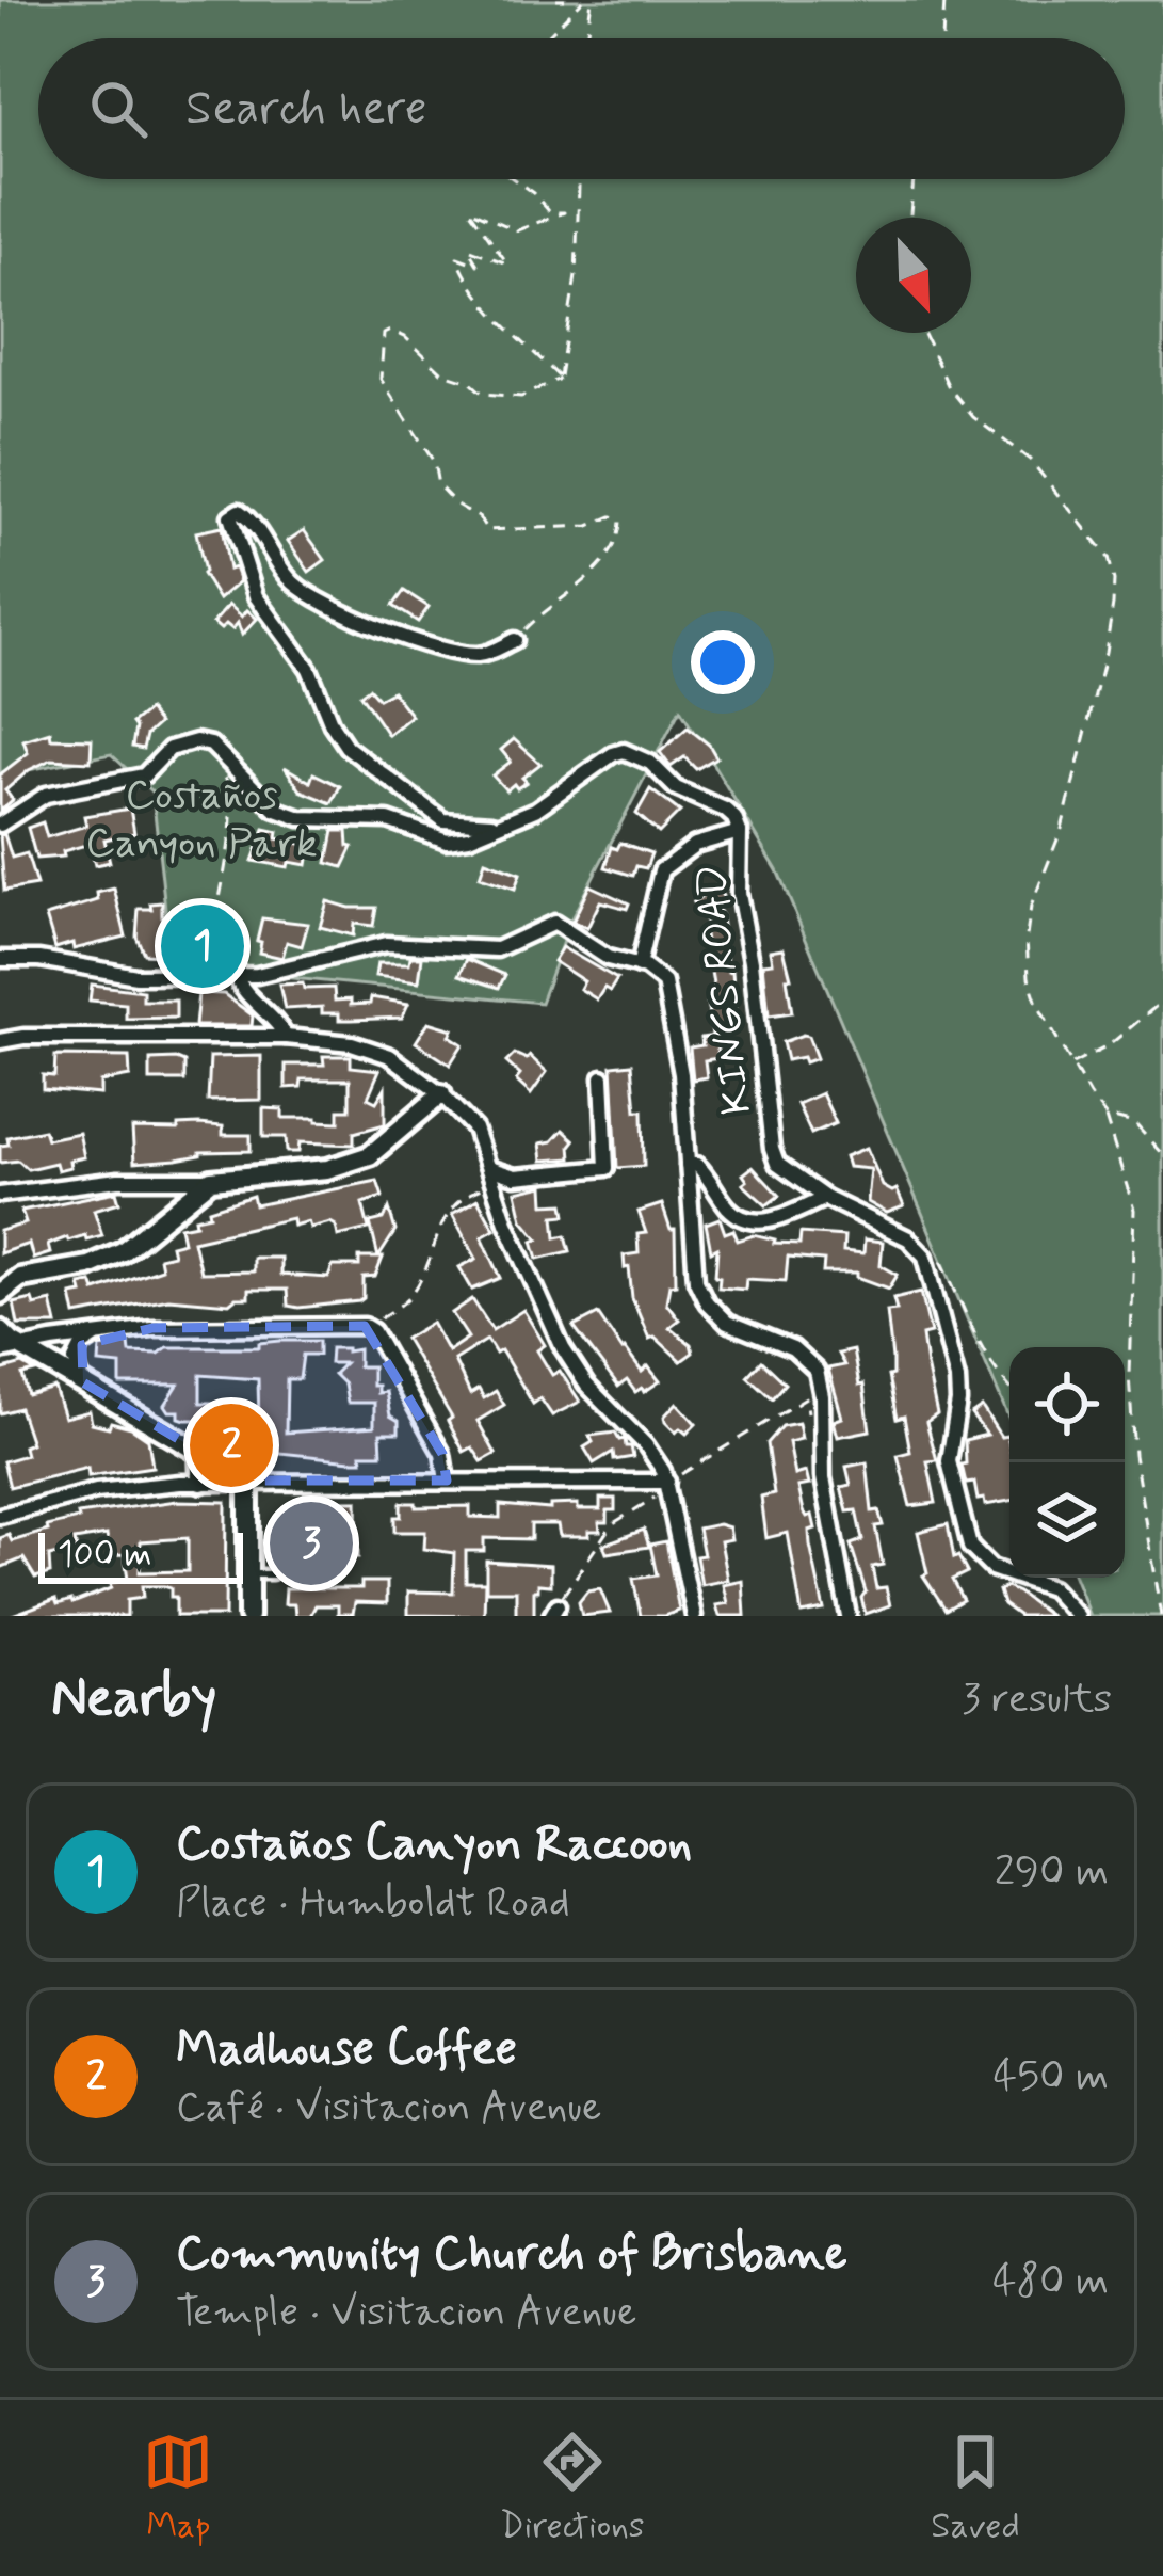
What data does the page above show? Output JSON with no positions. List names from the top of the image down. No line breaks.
{"streets":{"street":["KINGS ROAD"]},"parks":["Costaños Canyon Park"],"scale_bar":"100 m","north":"bottom right","page":{"search":"Search here","pins":["1","2","3"],"scale":"100 m","heading":["Nearby","3 results"],"list":[{"mark":"1","name":"Costaños Canyon Raccoon","note":"Place · Humboldt Road","value":"290 m"},{"mark":"2","name":"Madhouse Coffee","note":"Café · Visitacion Avenue","value":"450 m"},{"mark":"3","name":"Community Church of Brisbane","note":"Temple · Visitacion Avenue","value":"480 m"}],"nav":["Map","Directions","Saved"]}}
